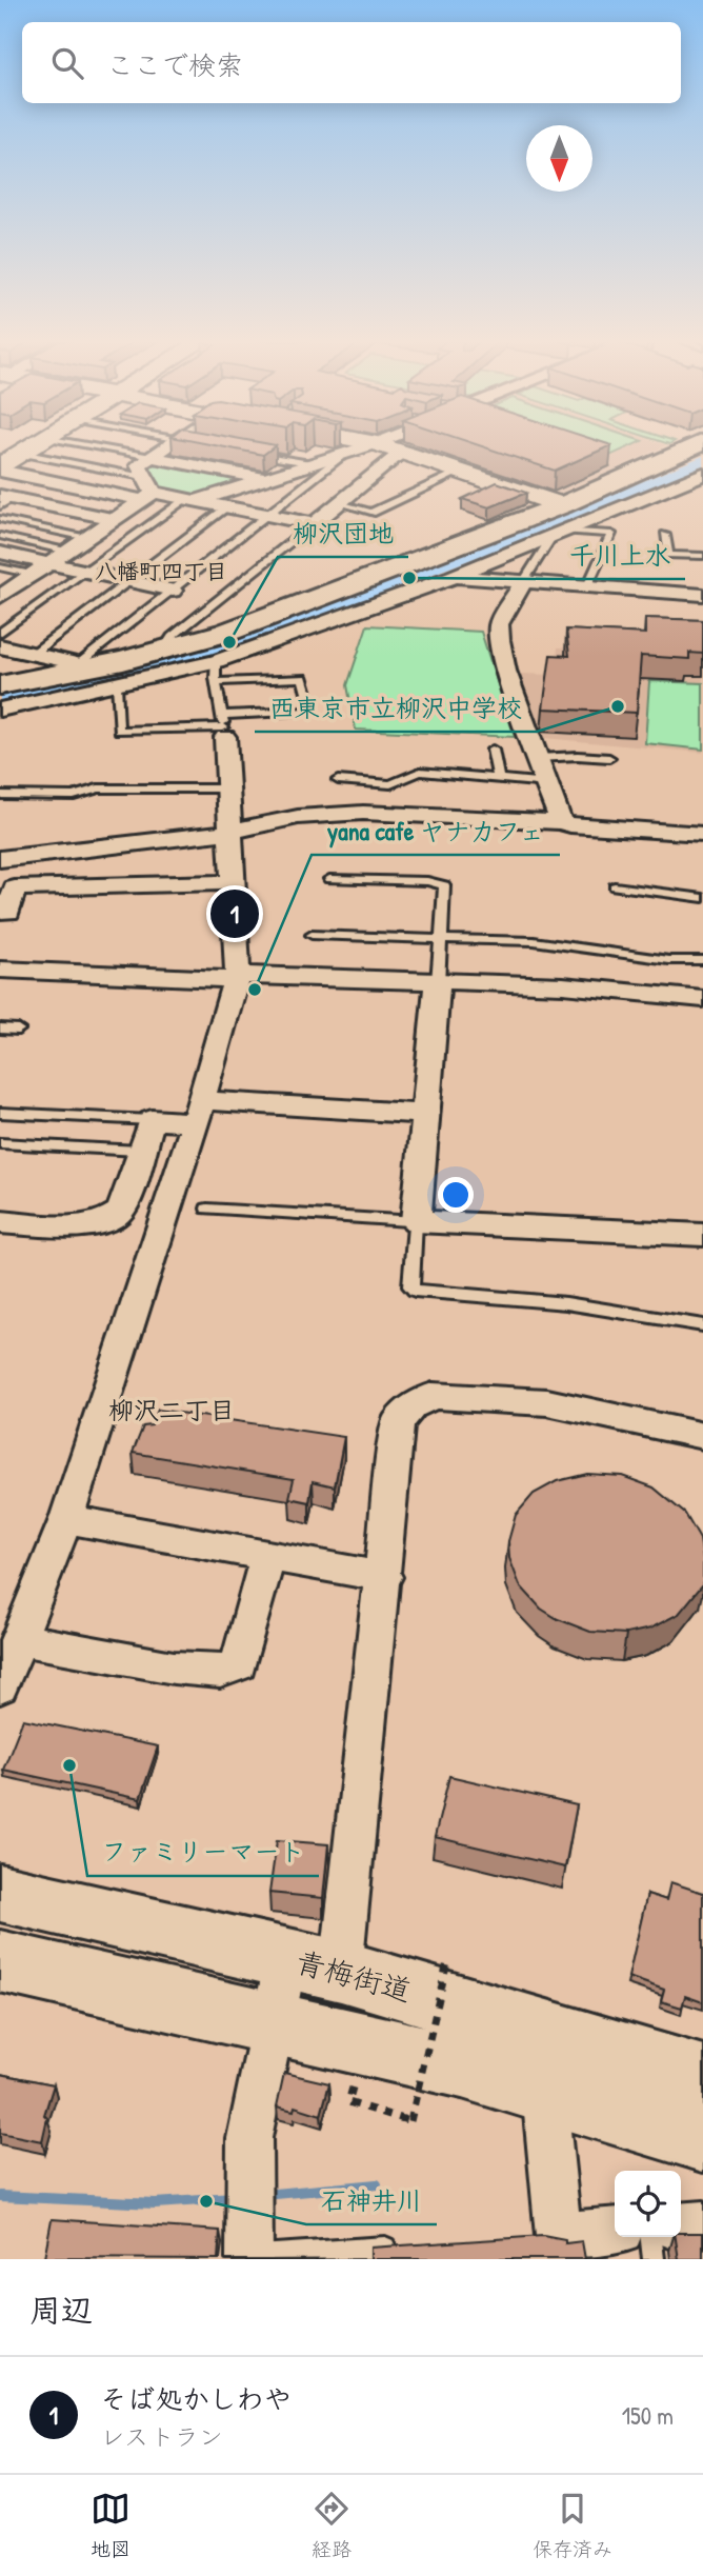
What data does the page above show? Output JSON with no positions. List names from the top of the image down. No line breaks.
{"streets":{"main road":["青梅街道"]},"districts":["八幡町四丁目","柳沢二丁目"],"places":["千川上水","柳沢団地","西東京市立柳沢中学校","yana cafe ヤナカフェ","ファミリーマート","石神井川"],"north":"bottom","page":{"search":"ここで検索","pins":"1","heading":"周辺","list":[{"mark":"1","name":"そば処かしわや","note":"レストラン","value":"150 m"}],"nav":["地図","経路","保存済み"]}}
